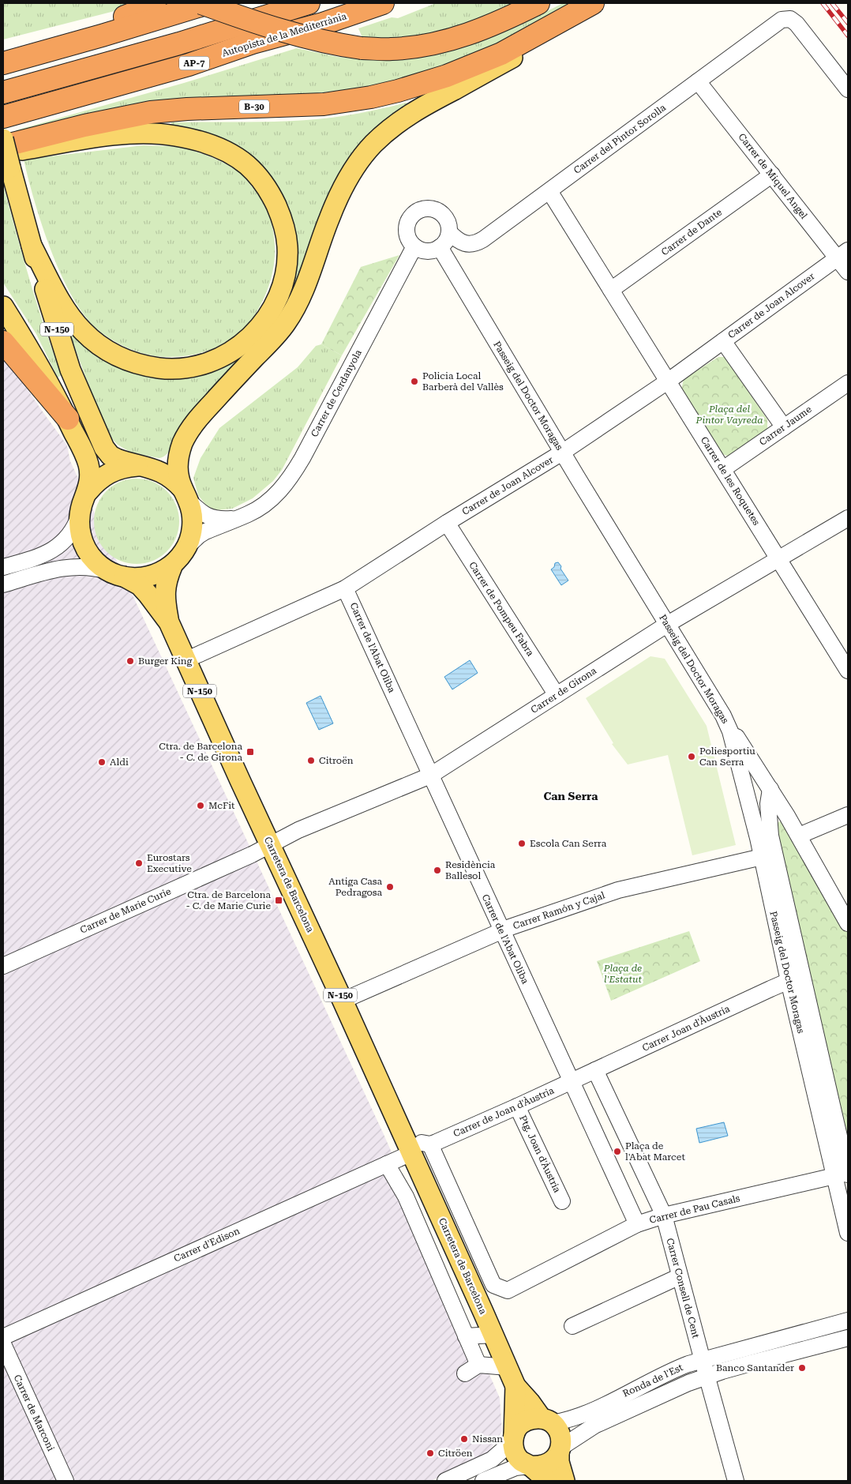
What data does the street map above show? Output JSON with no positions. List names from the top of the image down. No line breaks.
{"streets":{"highway":["Autopista de la Mediterrània","AP-7","B-30"],"main road":["N-150","Carretera de Barcelona"],"street":["Carrer del Pintor Sorolla","Carrer de Miquel Angel","Carrer de Dante","Carrer de Joan Alcover","Carrer de Cerdanyola","Passeig del Doctor Moragas","Carrer Jaume","Carrer de les Roquetes","Carrer de Pompeu Fabra","Carrer de l'Abat Oliba","Carrer de Girona","Carrer de Marie Curie","Carrer Ramón y Cajal","Carrer Joan d'Àustria","Carrer de Joan d'Àustria","Ptg. Joan d'Àustria","Carrer de Pau Casals","Carrer d'Edison","Carrer Consell de Cent","Ronda de l'Est","Carrer de Marconi"]},"crossings":[["Carrer del Pintor Sorolla","Carrer de Miquel Angel"],["Carrer del Pintor Sorolla","Carrer de Cerdanyola"],["Carrer del Pintor Sorolla","Passeig del Doctor Moragas"],["Carrer del Pintor Sorolla","Carrer de les Roquetes"],["Carrer de Miquel Angel","Carrer de Dante"],["Carrer de Miquel Angel","Carrer de Joan Alcover"],["Carrer de Dante","Carrer de les Roquetes"],["Carrer de Joan Alcover","Passeig del Doctor Moragas"],["Carrer de Joan Alcover","Carrer de les Roquetes"],["Carrer de Joan Alcover","Carrer de Pompeu Fabra"],["Carrer de Joan Alcover","Carrer de l'Abat Oliba"],["Carrer de Joan Alcover","Carretera de Barcelona"],["N-150","Carrer de Cerdanyola"],["N-150","Carretera de Barcelona"],["N-150","Ronda de l'Est"],["Carrer de Cerdanyola","Passeig del Doctor Moragas"],["Passeig del Doctor Moragas","Carrer de Girona"],["Passeig del Doctor Moragas","Carrer Ramón y Cajal"],["Passeig del Doctor Moragas","Carrer Joan d'Àustria"],["Passeig del Doctor Moragas","Carrer de Pau Casals"],["Carrer Jaume","Carrer de les Roquetes"],["Carrer de les Roquetes","Carrer de Girona"],["Carrer de Pompeu Fabra","Carrer de Girona"],["Carrer de l'Abat Oliba","Carrer de Girona"],["Carrer de l'Abat Oliba","Carrer Ramón y Cajal"],["Carrer de l'Abat Oliba","Carrer Joan d'Àustria"],["Carrer de l'Abat Oliba","Carrer de Joan d'Àustria"],["Carrer de l'Abat Oliba","Carrer de Pau Casals"],["Carrer de Girona","Carretera de Barcelona"],["Carrer de Girona","Carrer de Marie Curie"],["Carretera de Barcelona","Carrer de Marie Curie"],["Carretera de Barcelona","Carrer Ramón y Cajal"],["Carretera de Barcelona","Carrer de Joan d'Àustria"],["Carretera de Barcelona","Carrer de Pau Casals"],["Carretera de Barcelona","Carrer d'Edison"],["Carretera de Barcelona","Ronda de l'Est"],["Carrer Joan d'Àustria","Carrer de Joan d'Àustria"],["Carrer de Joan d'Àustria","Ptg. Joan d'Àustria"],["Carrer de Pau Casals","Carrer Consell de Cent"],["Carrer Consell de Cent","Ronda de l'Est"]],"districts":["Can Serra"],"parks":["Plaça del Pintor Vayreda","Plaça de l'Estatut"],"places":{"other":["Policia Local Barberà del Vallès","Burger King","Poliesportiu Can Serra","Citroën","Aldi","McFit","Escola Can Serra","Eurostars Executive","Residència Ballesol","Antiga Casa Pedragosa","Plaça de l'Abat Marcet","Banco Santander","Nissan","Citröen"],"transit":["Ctra. de Barcelona - C. de Girona","Ctra. de Barcelona - C. de Marie Curie"]}}
